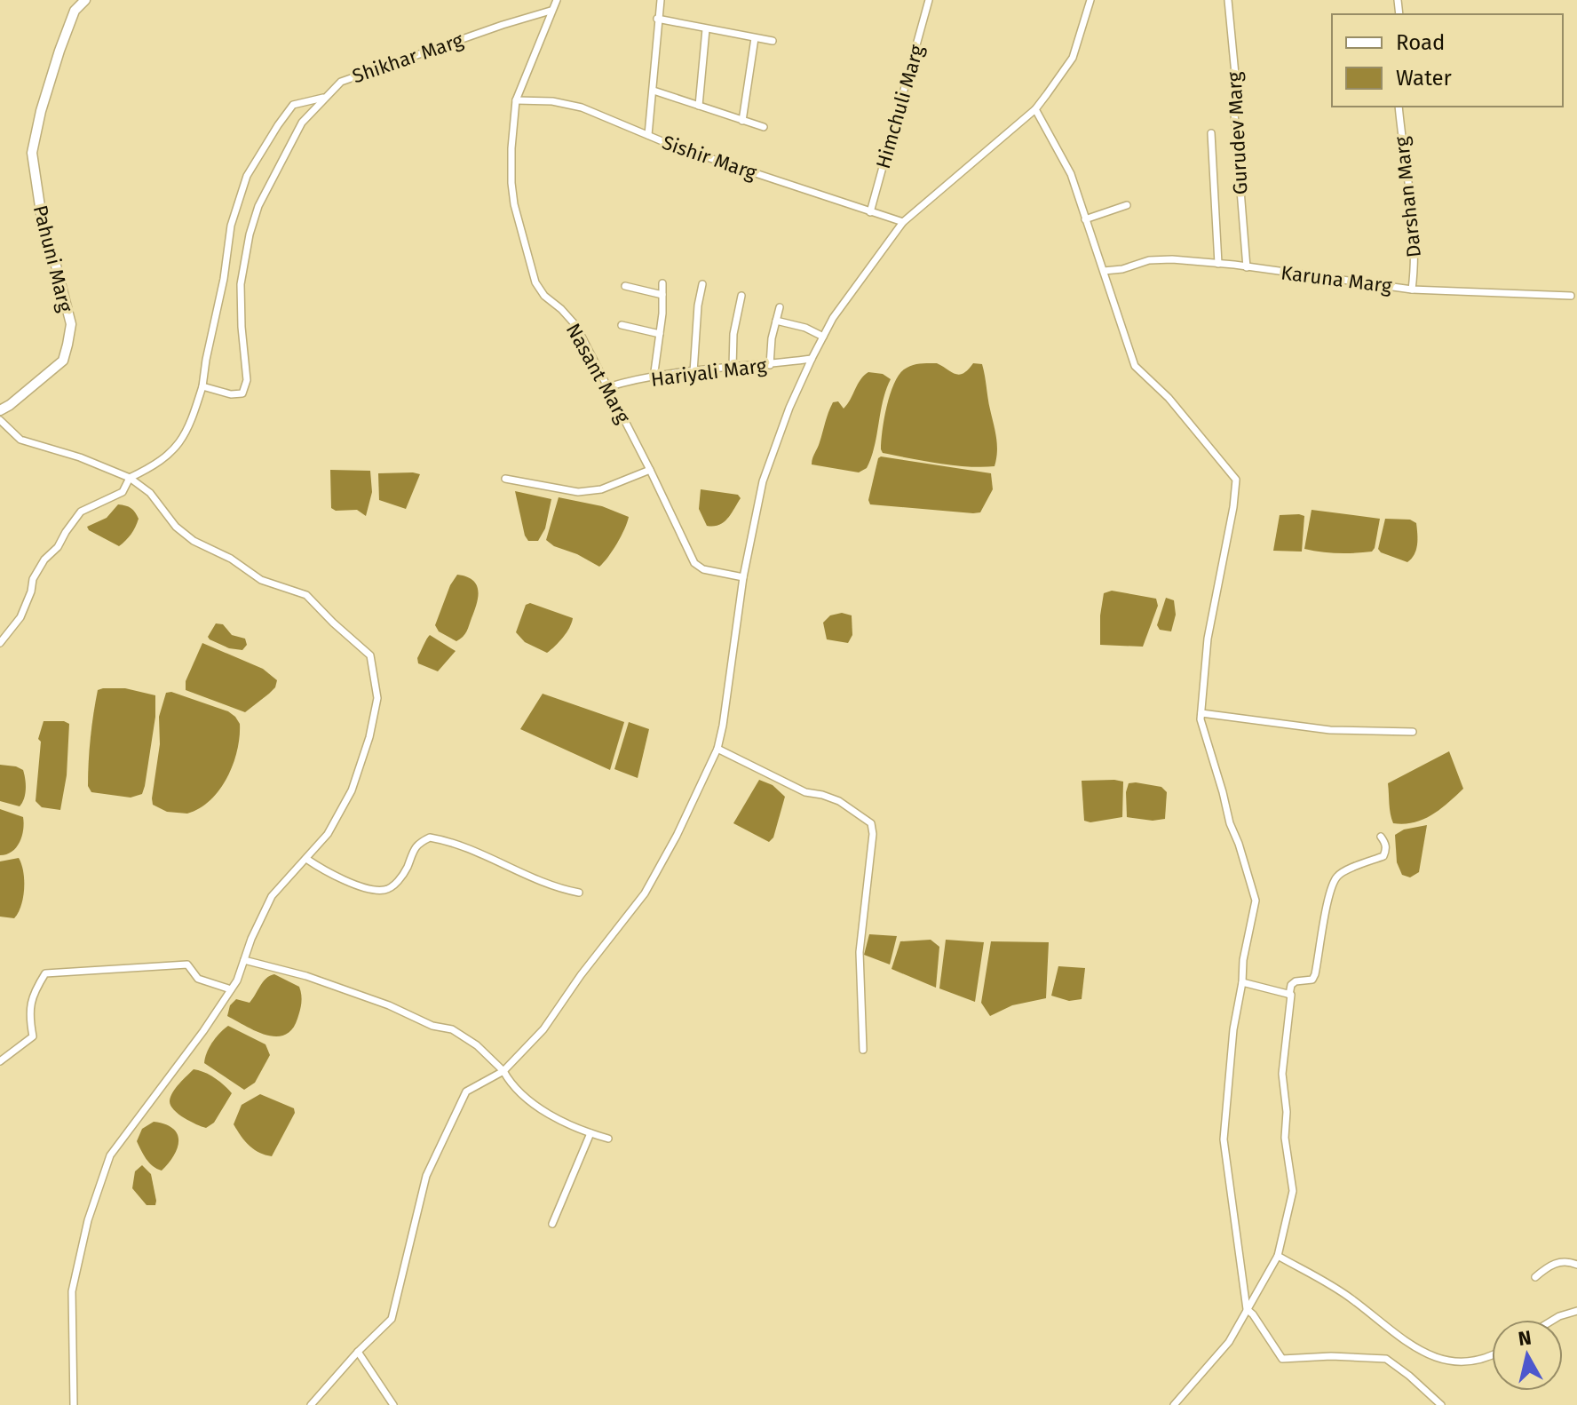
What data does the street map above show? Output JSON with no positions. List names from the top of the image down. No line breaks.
{"streets":{"street":["Shikhar Marg","Himchuli Marg","Gurudev Marg","Sishir Marg","Darshan Marg","Pahuni Marg","Karuna Marg","Hariyali Marg","Nasant Marg"]},"crossings":[["Shikhar Marg","Nasant Marg"],["Himchuli Marg","Sishir Marg"],["Gurudev Marg","Karuna Marg"],["Sishir Marg","Nasant Marg"],["Darshan Marg","Karuna Marg"],["Hariyali Marg","Nasant Marg"]],"legend":["Road","Water"],"north":"top"}
